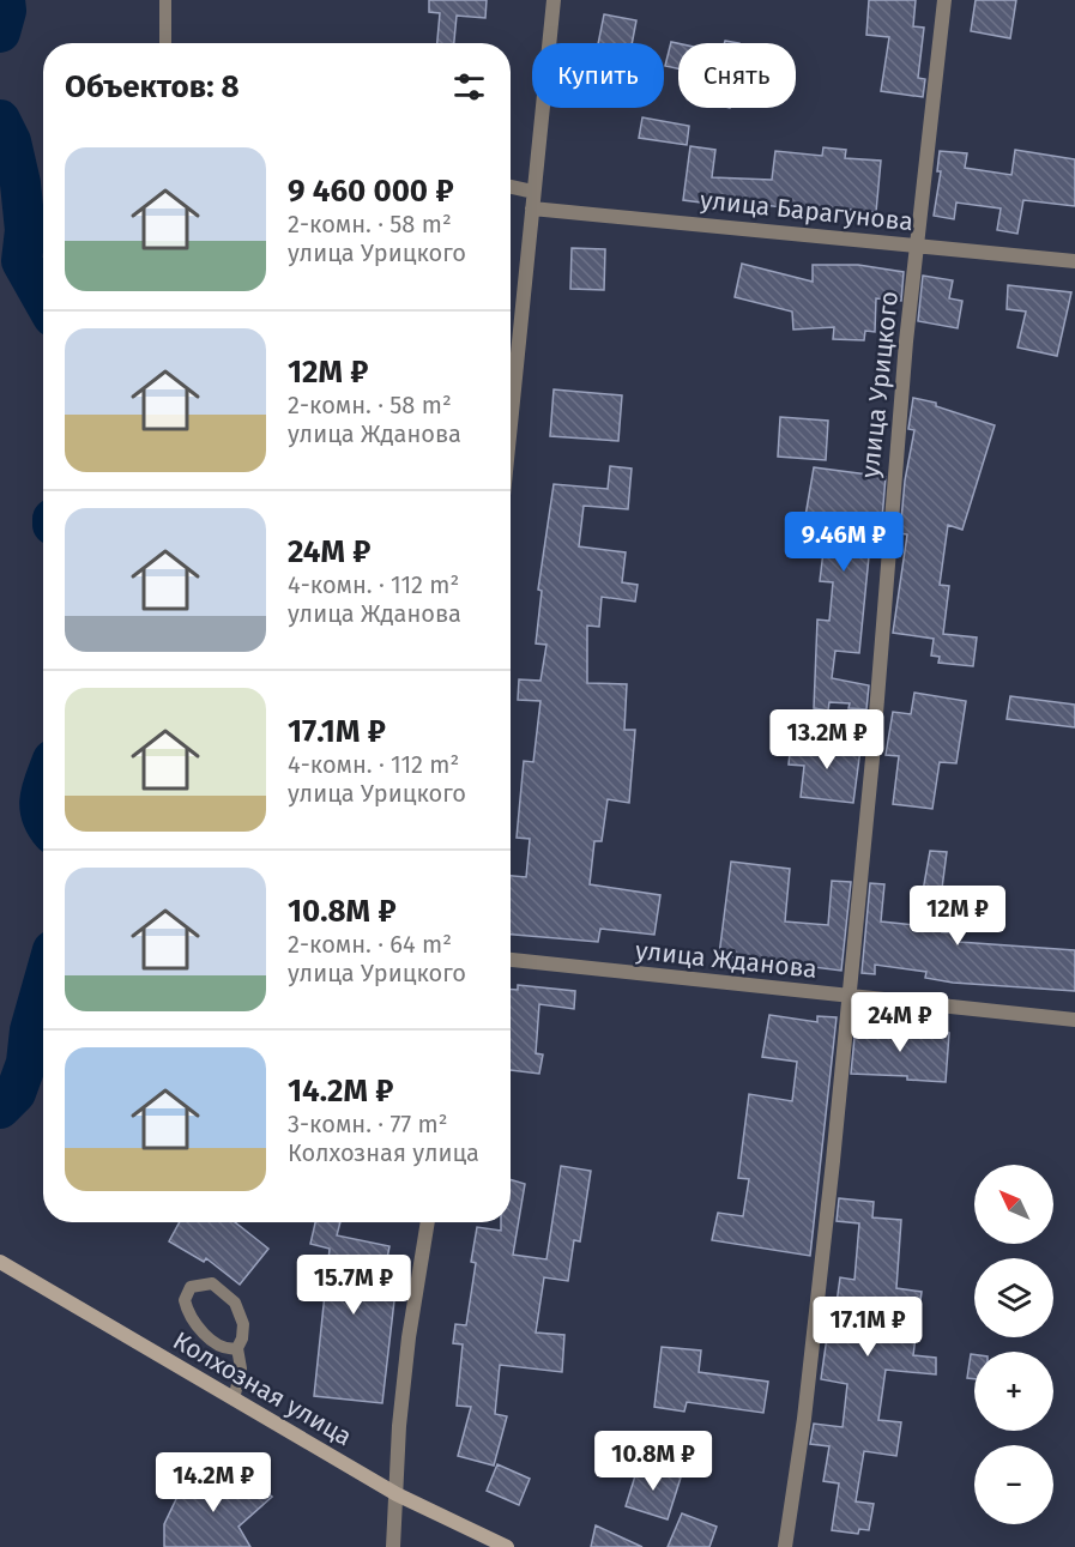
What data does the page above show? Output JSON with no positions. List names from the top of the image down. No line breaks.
{"streets":{"street":["улица Барагунова","улица Урицкого","улица Жданова","Колхозная улица"]},"crossings":[["улица Барагунова","улица Урицкого"],["улица Урицкого","улица Жданова"]],"north":"top left","page":{"chip":["Купить","Снять"],"heading":"Объектов: 8","list":[{"name":"9 460 000 ₽","note":"2-комн. · 58 m² · улица Урицкого"},{"name":"12M ₽","note":"2-комн. · 58 m² · улица Жданова"},{"name":"24M ₽","note":"4-комн. · 112 m² · улица Жданова"},{"name":"17.1M ₽","note":"4-комн. · 112 m² · улица Урицкого"},{"name":"10.8M ₽","note":"2-комн. · 64 m² · улица Урицкого"},{"name":"14.2M ₽","note":"3-комн. · 77 m² · Колхозная улица"}],"price":["9.46M ₽","13.2M ₽","12M ₽","24M ₽","15.7M ₽","17.1M ₽","10.8M ₽","14.2M ₽"],"map_buttons":["+","−"]}}
